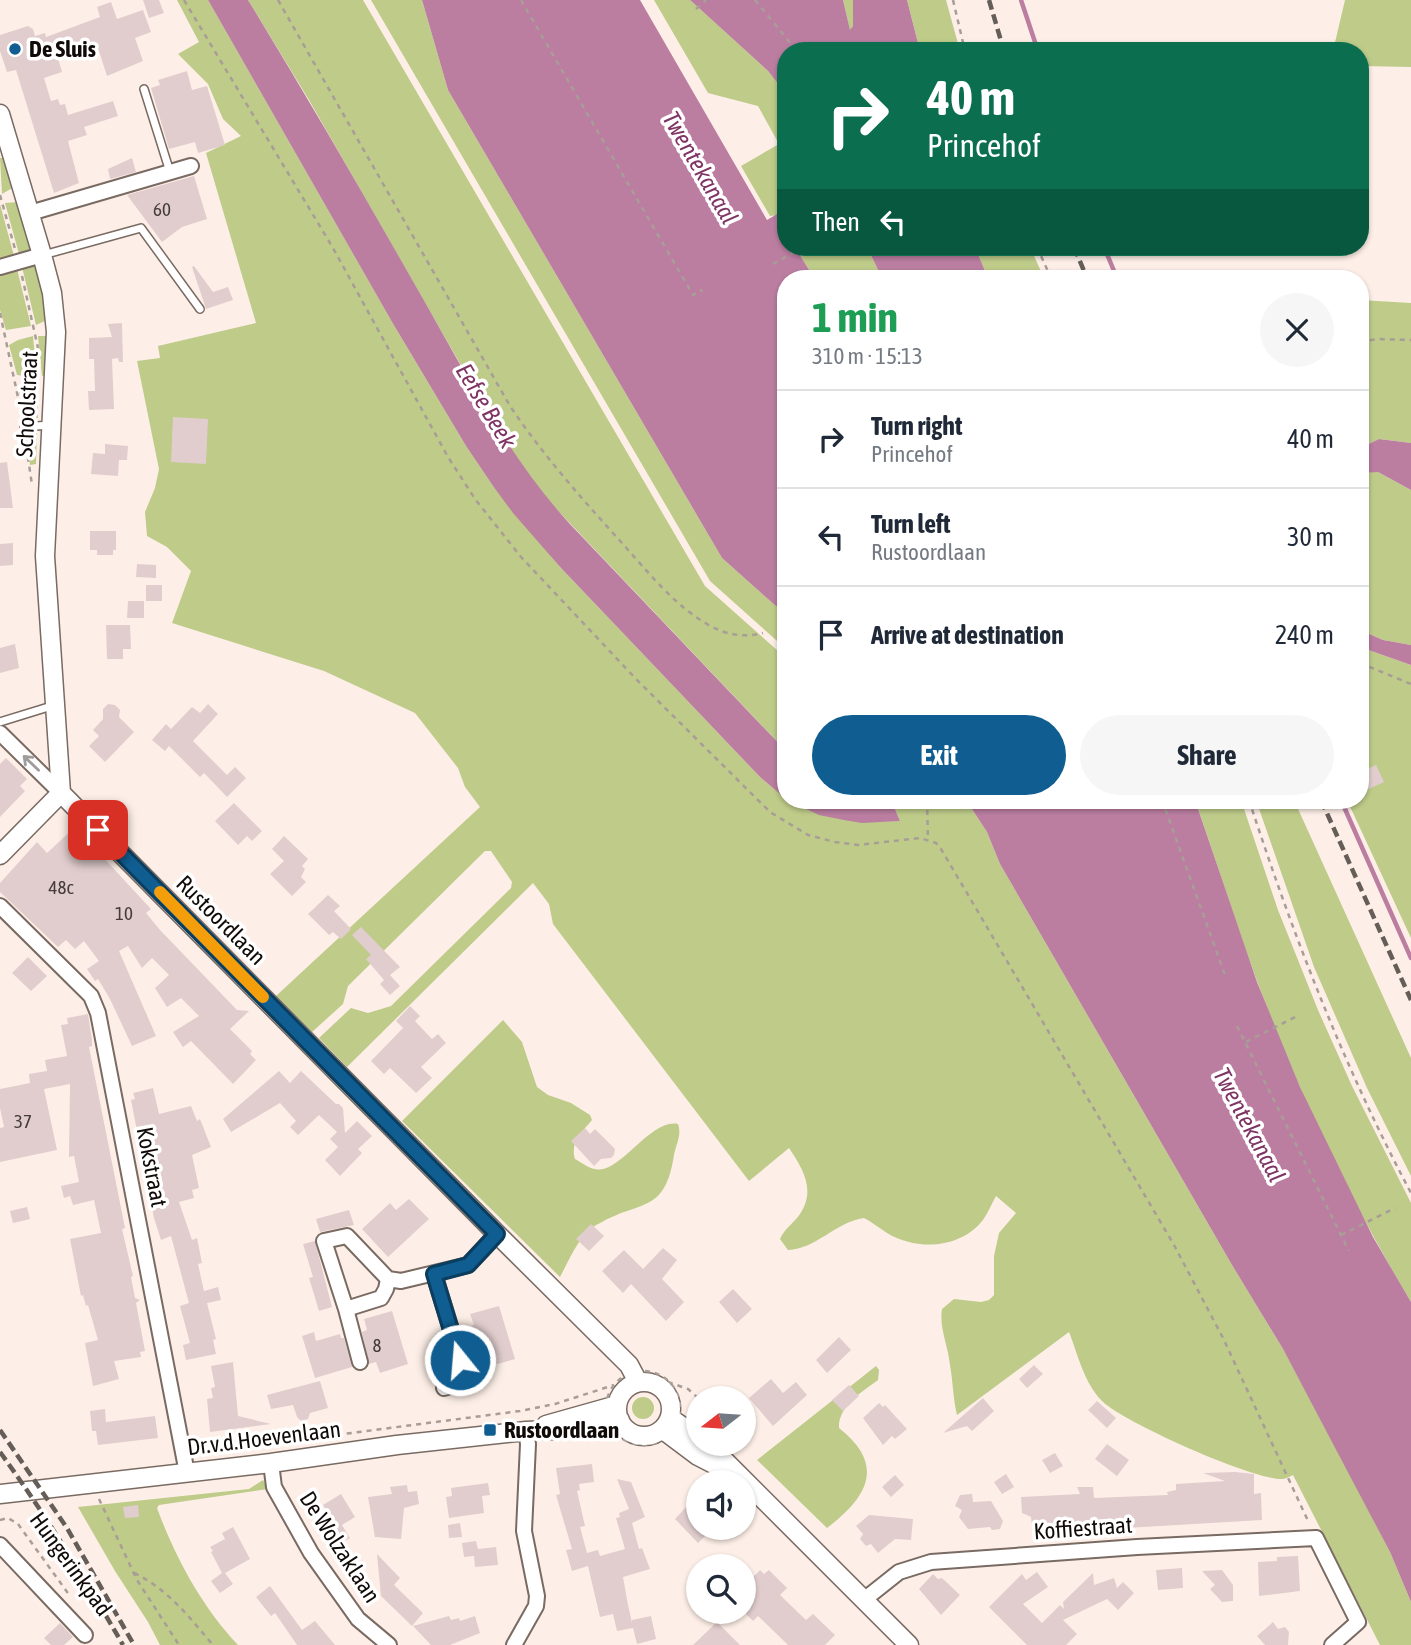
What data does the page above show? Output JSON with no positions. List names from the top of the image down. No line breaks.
{"streets":{"street":["Schoolstraat","Rustoordlaan","Kokstraat","Dr.v.d.Hoevenlaan","Koffiestraat","De Wolzaklaan","Hungerinkpad"]},"crossings":[["Schoolstraat","Rustoordlaan"],["Rustoordlaan","Dr.v.d.Hoevenlaan"],["Kokstraat","Dr.v.d.Hoevenlaan"],["Dr.v.d.Hoevenlaan","De Wolzaklaan"]],"water":["Twentekanaal","Eefse Beek"],"places":{"other":["De Sluis"],"transit":["Rustoordlaan"]},"house_numbers":["60","48c","10","37","8"],"north":"left","page":{"turn":["40 m","Princehof"],"then":"Then","heading":["1 min","310 m · 15:13"],"list":[{"name":"Turn right","note":"Princehof","value":"40 m"},{"name":"Turn left","note":"Rustoordlaan","value":"30 m"},{"name":"Arrive at destination","value":"240 m"}],"buttons":["Exit","Share"]}}
